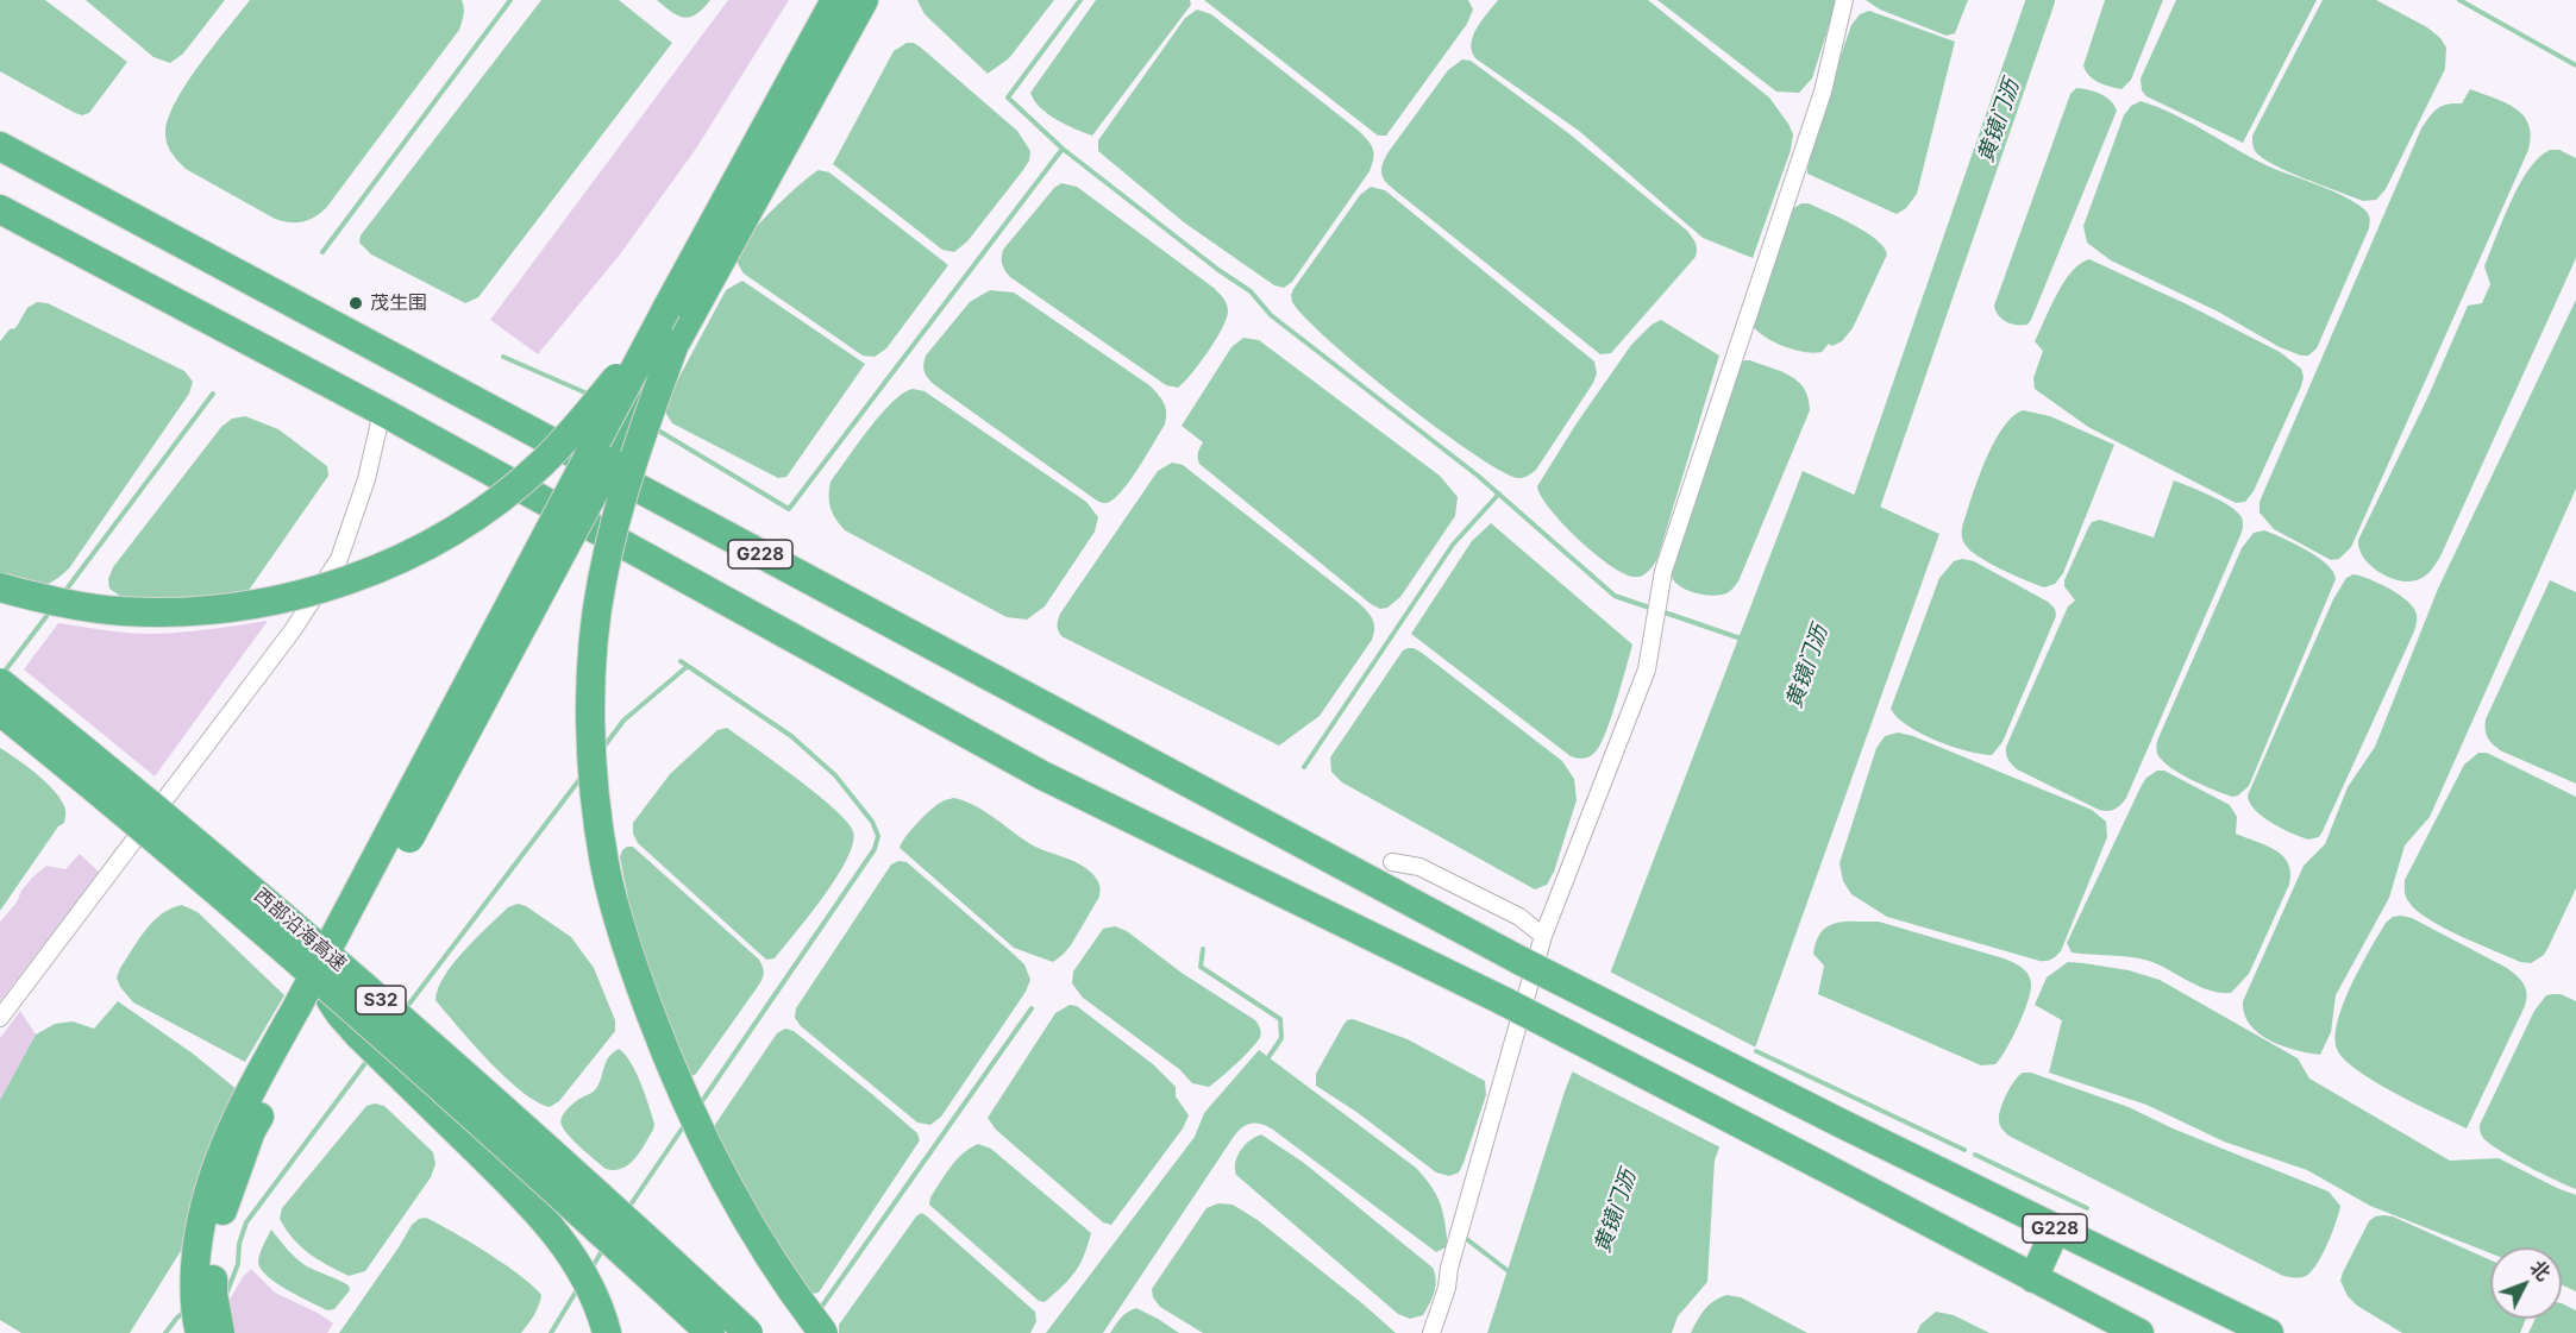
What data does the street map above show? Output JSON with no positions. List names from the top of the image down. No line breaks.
{"streets":{"highway":["G228","西部沿海高速","S32"]},"water":["黄镜门沥"],"places":["茂生围"],"north":"top right"}
